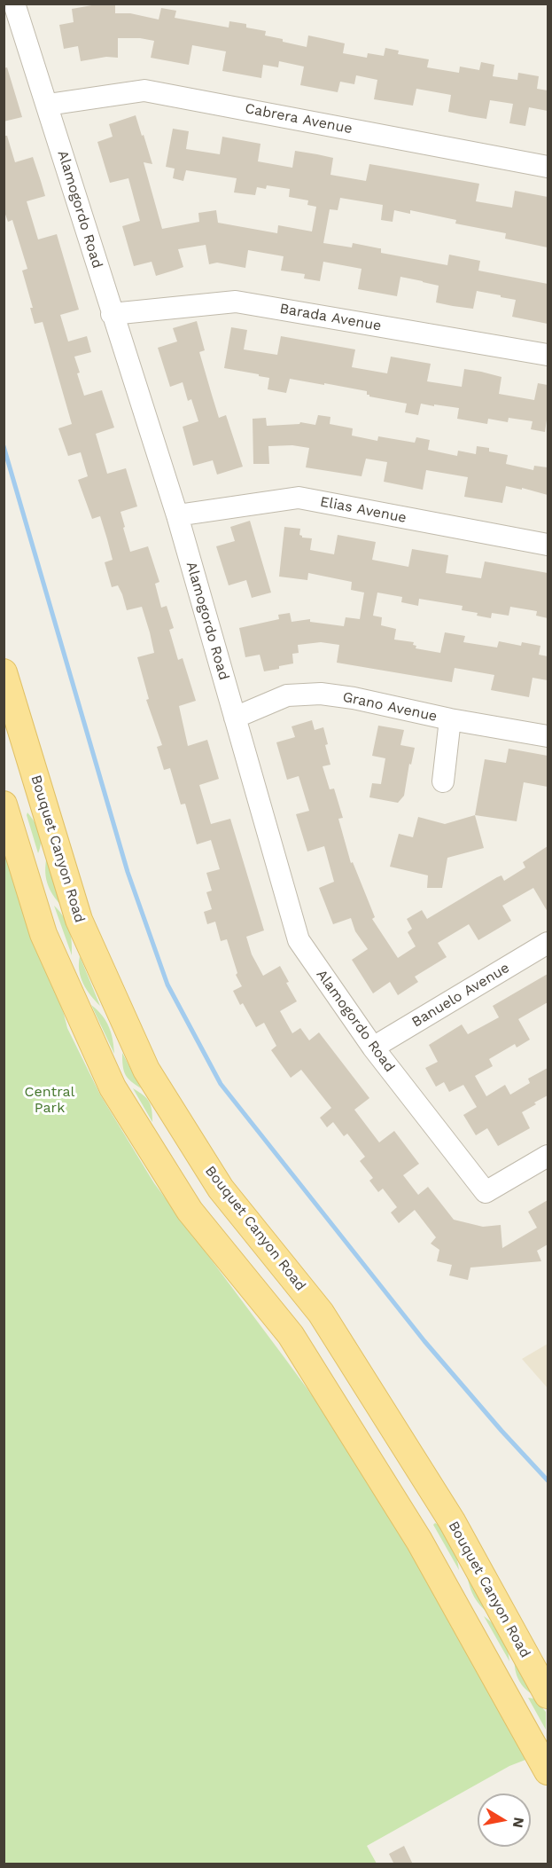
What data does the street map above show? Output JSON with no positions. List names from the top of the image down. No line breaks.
{"streets":{"main road":["Bouquet Canyon Road"],"street":["Cabrera Avenue","Alamogordo Road","Barada Avenue","Elias Avenue","Grano Avenue","Banuelo Avenue"]},"crossings":[["Cabrera Avenue","Alamogordo Road"],["Alamogordo Road","Barada Avenue"],["Alamogordo Road","Elias Avenue"],["Alamogordo Road","Grano Avenue"],["Alamogordo Road","Banuelo Avenue"]],"parks":["Central Park"],"north":"right"}
